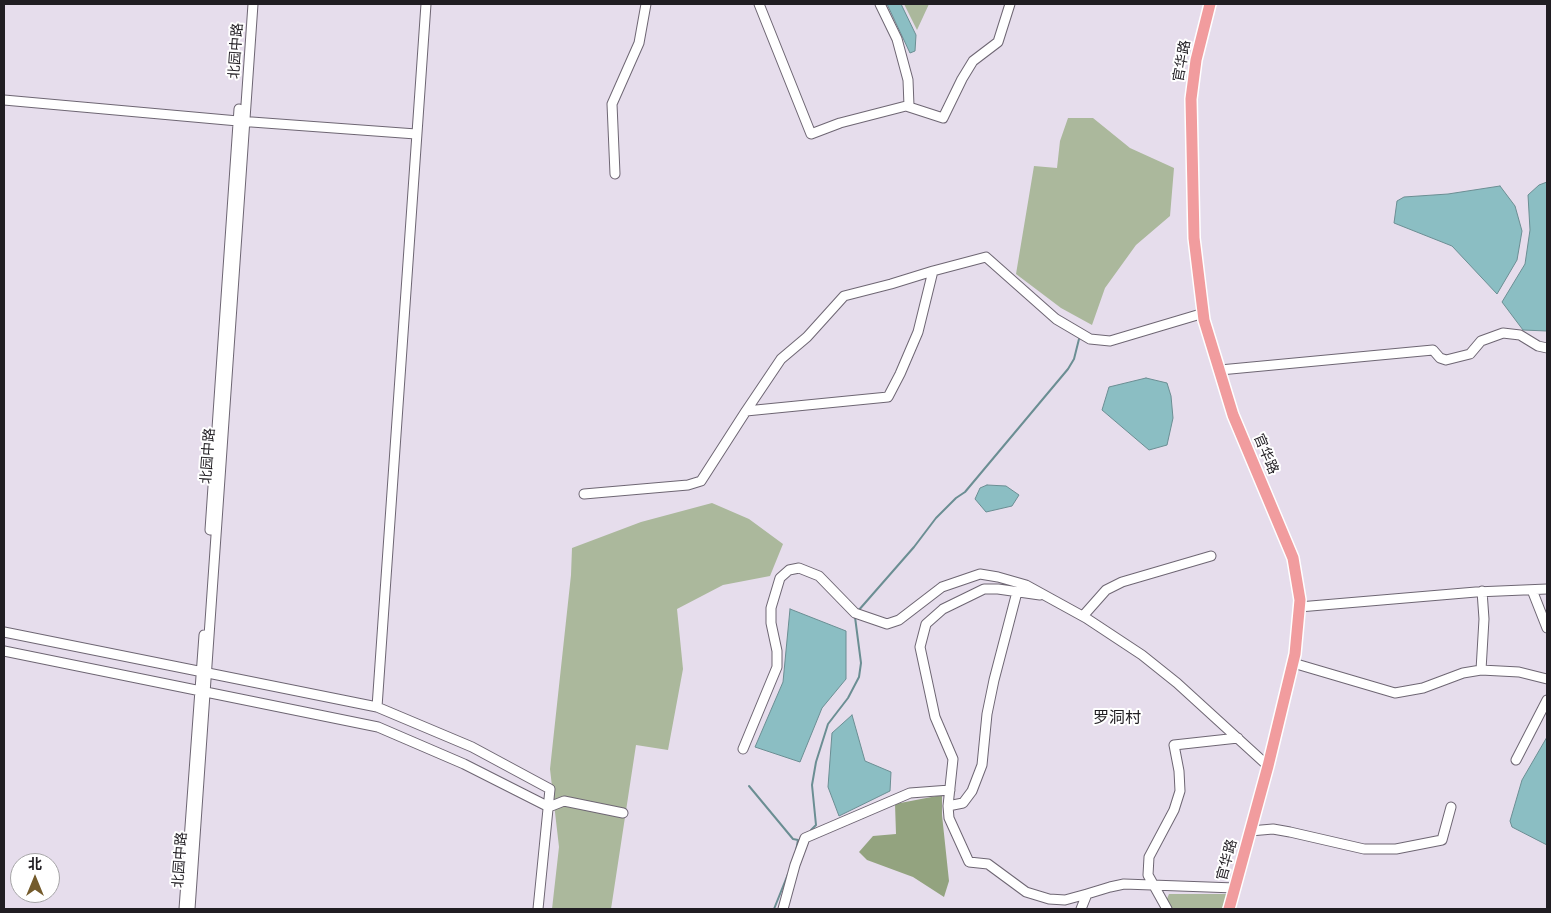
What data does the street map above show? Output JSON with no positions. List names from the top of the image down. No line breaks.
{"streets":{"main road":["官华路"],"street":["北园中路"]},"districts":["罗洞村"],"north":"top"}
